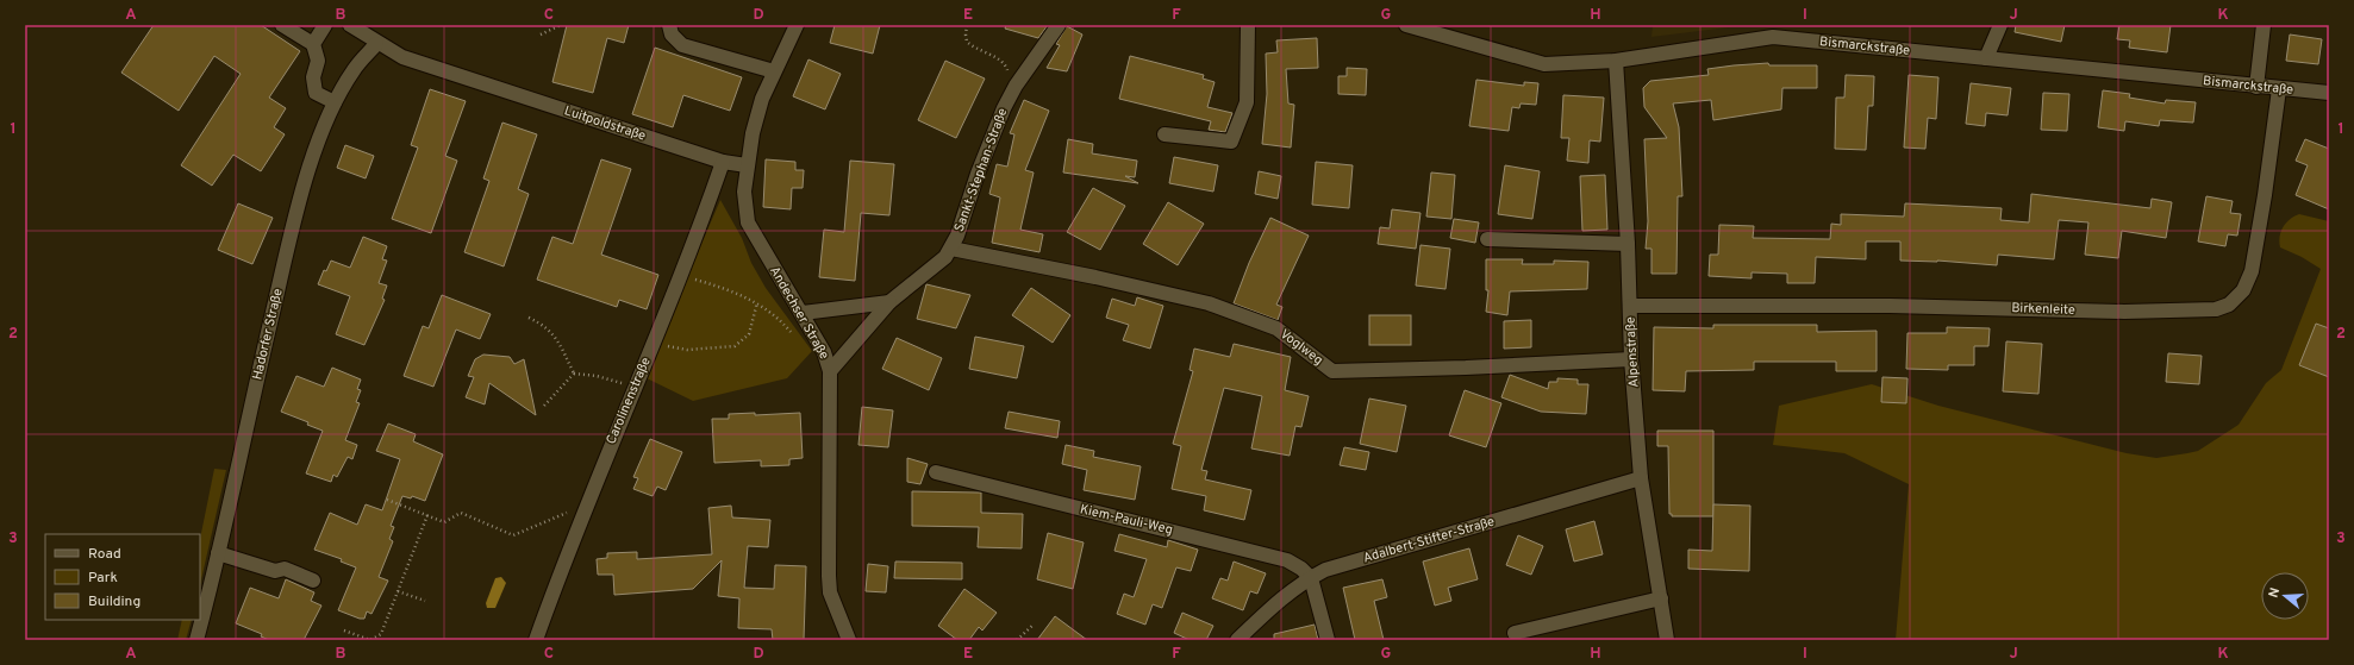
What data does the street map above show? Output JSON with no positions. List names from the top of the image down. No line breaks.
{"streets":{"street":["Bismarckstraße","Luitpoldstraße","Sankt-Stephan-Straße","Birkenleite","Andechser Straße","Hadorfer Straße","Voglweg","Alpenstraße","Carolinenstraße","Kiem-Pauli-Weg","Adalbert-Stifter-Straße"]},"crossings":[["Bismarckstraße","Birkenleite"],["Bismarckstraße","Alpenstraße"],["Luitpoldstraße","Andechser Straße"],["Luitpoldstraße","Hadorfer Straße"],["Luitpoldstraße","Carolinenstraße"],["Sankt-Stephan-Straße","Andechser Straße"],["Sankt-Stephan-Straße","Voglweg"],["Birkenleite","Alpenstraße"],["Voglweg","Alpenstraße"],["Alpenstraße","Adalbert-Stifter-Straße"],["Kiem-Pauli-Weg","Adalbert-Stifter-Straße"]],"legend":["Road","Park","Building"],"north":"left","grid":{"columns":["A","B","C","D","E","F","G","H","I","J","K"],"rows":["1","2","3"]}}
